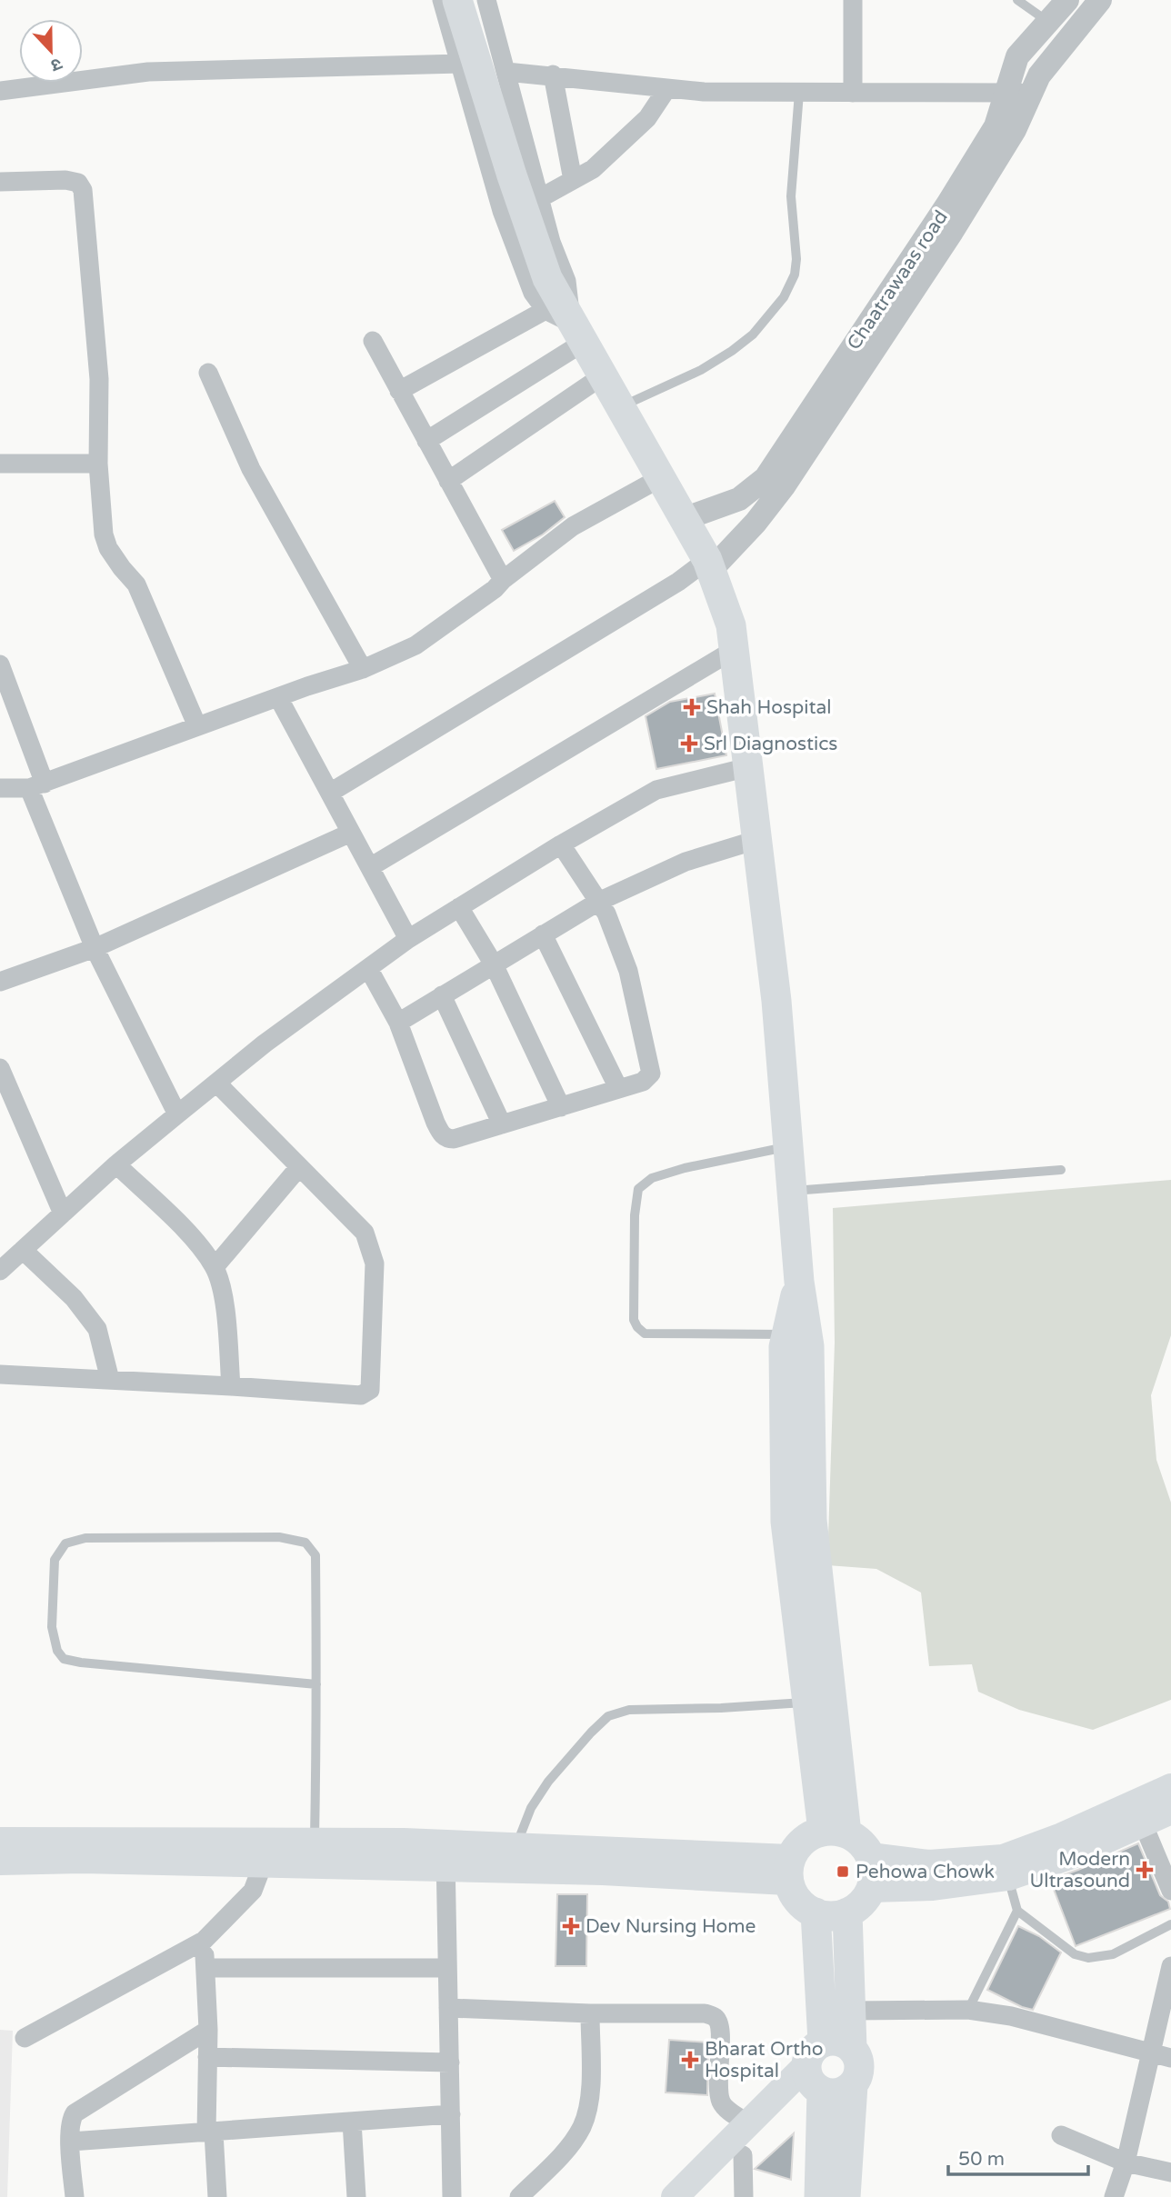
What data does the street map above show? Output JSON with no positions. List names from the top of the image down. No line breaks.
{"streets":{"street":["Chaatrawaas road"]},"places":{"health":["Shah Hospital","Srl Diagnostics","Modern Ultrasound","Dev Nursing Home","Bharat Ortho Hospital"],"transit":["Pehowa Chowk"]},"scale_bar":"50 m","north":"bottom"}
